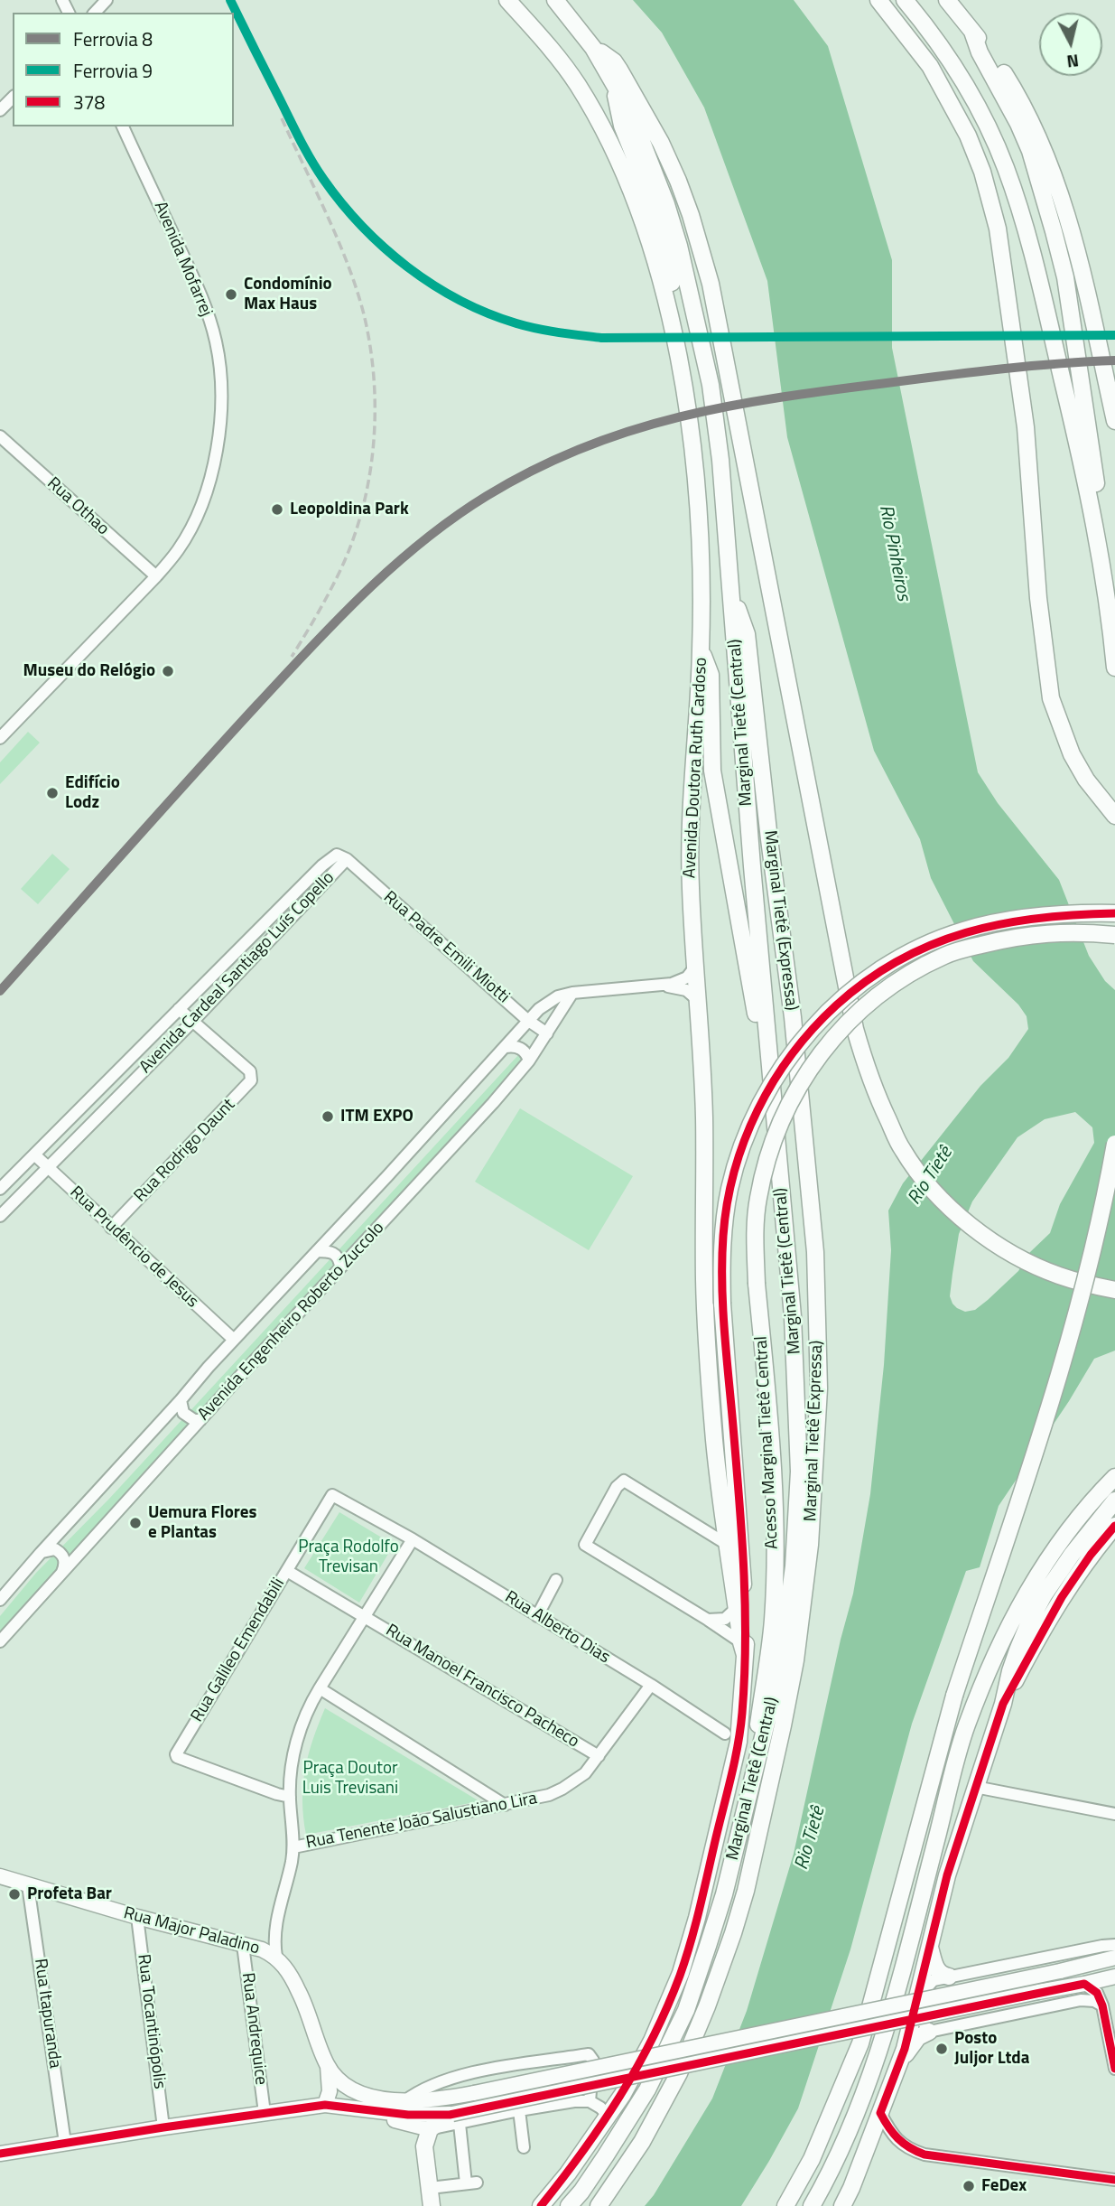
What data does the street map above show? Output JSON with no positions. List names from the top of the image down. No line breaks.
{"streets":{"highway":["Marginal Tietê (Central)","Avenida Doutora Ruth Cardoso","Marginal Tietê (Expressa)","Acesso Marginal Tietê Central"],"main road":["Rua Major Paladino"],"street":["Avenida Mofarrej","Rua Othao","Rua Padre Emili Miotti","Avenida Cardeal Santiago Luís Copello","Rua Rodrigo Daunt","Rua Prudêncio de Jesus","Avenida Engenheiro Roberto Zuccolo","Rua Alberto Dias","Rua Galileo Emendabili","Rua Manoel Francisco Pacheco","Rua Tenente João Salustiano Lira","Rua Itapuranda","Rua Tocantinópolis","Rua Andrequice"]},"crossings":[["Avenida Mofarrej","Rua Othao"],["Marginal Tietê (Central)","Marginal Tietê (Expressa)"],["Marginal Tietê (Central)","Acesso Marginal Tietê Central"],["Avenida Doutora Ruth Cardoso","Avenida Engenheiro Roberto Zuccolo"],["Rua Padre Emili Miotti","Avenida Cardeal Santiago Luís Copello"],["Rua Padre Emili Miotti","Avenida Engenheiro Roberto Zuccolo"],["Avenida Cardeal Santiago Luís Copello","Rua Rodrigo Daunt"],["Avenida Cardeal Santiago Luís Copello","Rua Prudêncio de Jesus"],["Rua Rodrigo Daunt","Rua Prudêncio de Jesus"],["Rua Prudêncio de Jesus","Avenida Engenheiro Roberto Zuccolo"],["Rua Alberto Dias","Rua Galileo Emendabili"],["Rua Alberto Dias","Rua Tenente João Salustiano Lira"],["Rua Galileo Emendabili","Rua Manoel Francisco Pacheco"],["Rua Manoel Francisco Pacheco","Rua Tenente João Salustiano Lira"],["Rua Major Paladino","Rua Itapuranda"],["Rua Major Paladino","Rua Tocantinópolis"],["Rua Major Paladino","Rua Andrequice"]],"water":["Rio Pinheiros","Rio Tietê"],"parks":["Praça Rodolfo Trevisan","Praça Doutor Luis Trevisani"],"places":["Condomínio Max Haus","Leopoldina Park","Museu do Relógio","Edifício Lodz","ITM EXPO","Uemura Flores e Plantas","Profeta Bar","Posto Juljor Ltda","FeDex"],"lines":["rail line 9","rail line 8","transit line 378"],"legend":["Ferrovia 8","Ferrovia 9","378"],"north":"bottom"}
